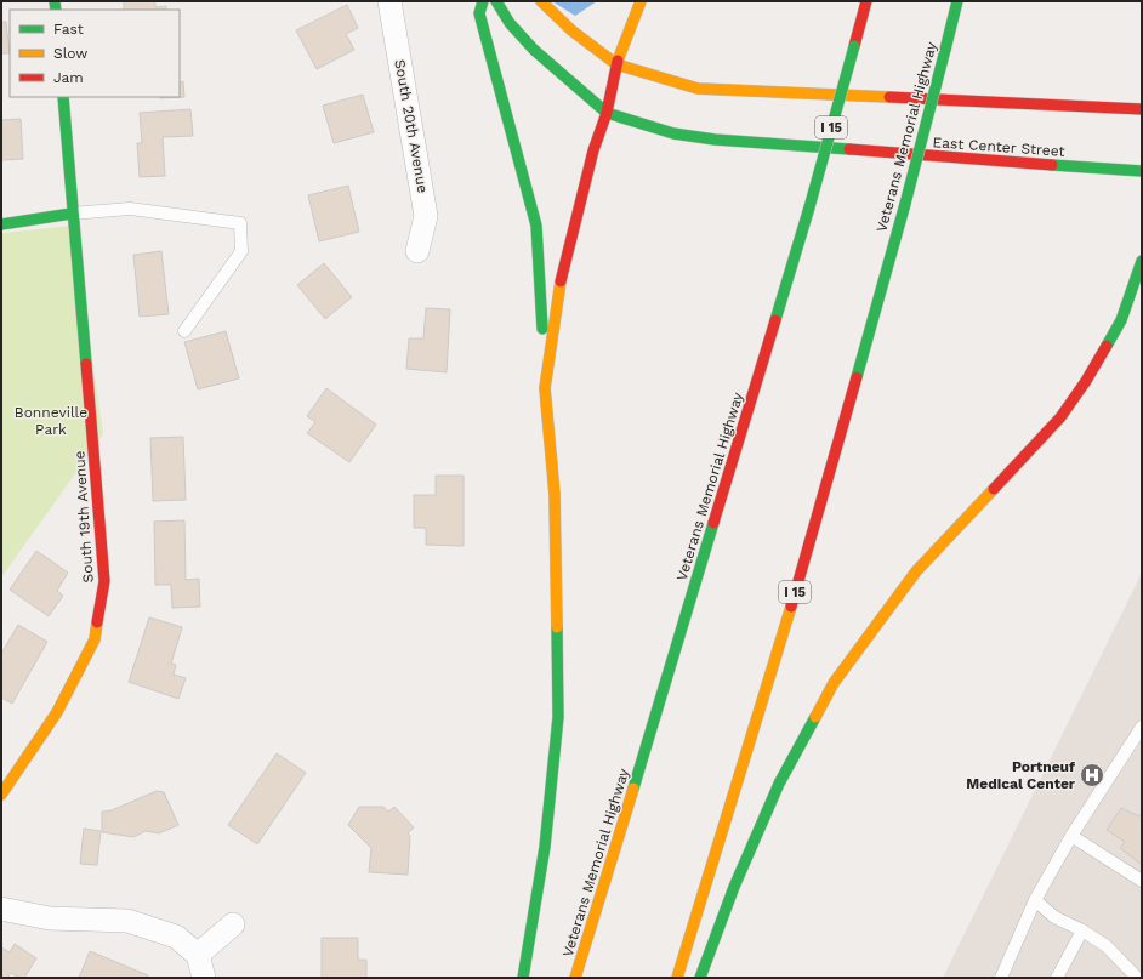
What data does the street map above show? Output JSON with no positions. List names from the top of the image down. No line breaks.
{"streets":{"main road":["I 15","Veterans Memorial Highway","East Center Street","South 19th Avenue"],"street":["South 20th Avenue"]},"parks":["Bonneville Park"],"places":{"hospital":["Portneuf Medical Center"]},"legend":["Fast","Slow","Jam"]}
